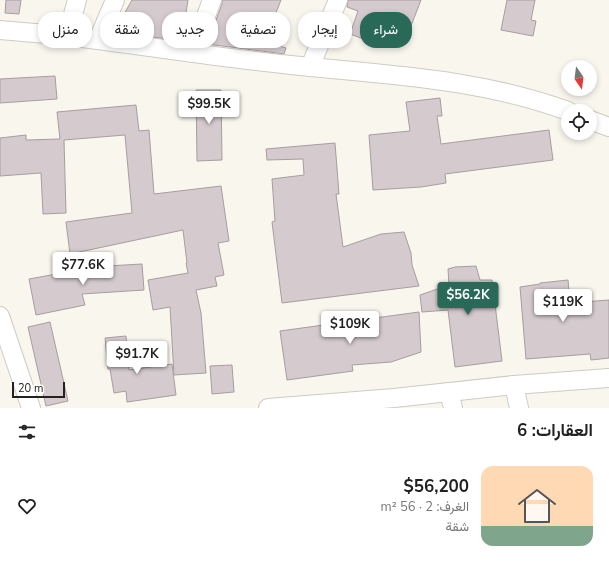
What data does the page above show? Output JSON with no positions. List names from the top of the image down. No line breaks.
{"scale_bar":"20 m","north":"bottom","page":{"chip":["شراء","إيجار","تصفية","جديد","شقة","منزل"],"price":["$99.5K","$77.6K","$56.2K","$119K","$109K","$91.7K"],"scale":"20 m","heading":"العقارات: 6","list":[{"name":"$56,200","note":"الغرف: 2 · 56 m² · شقة"}]}}
